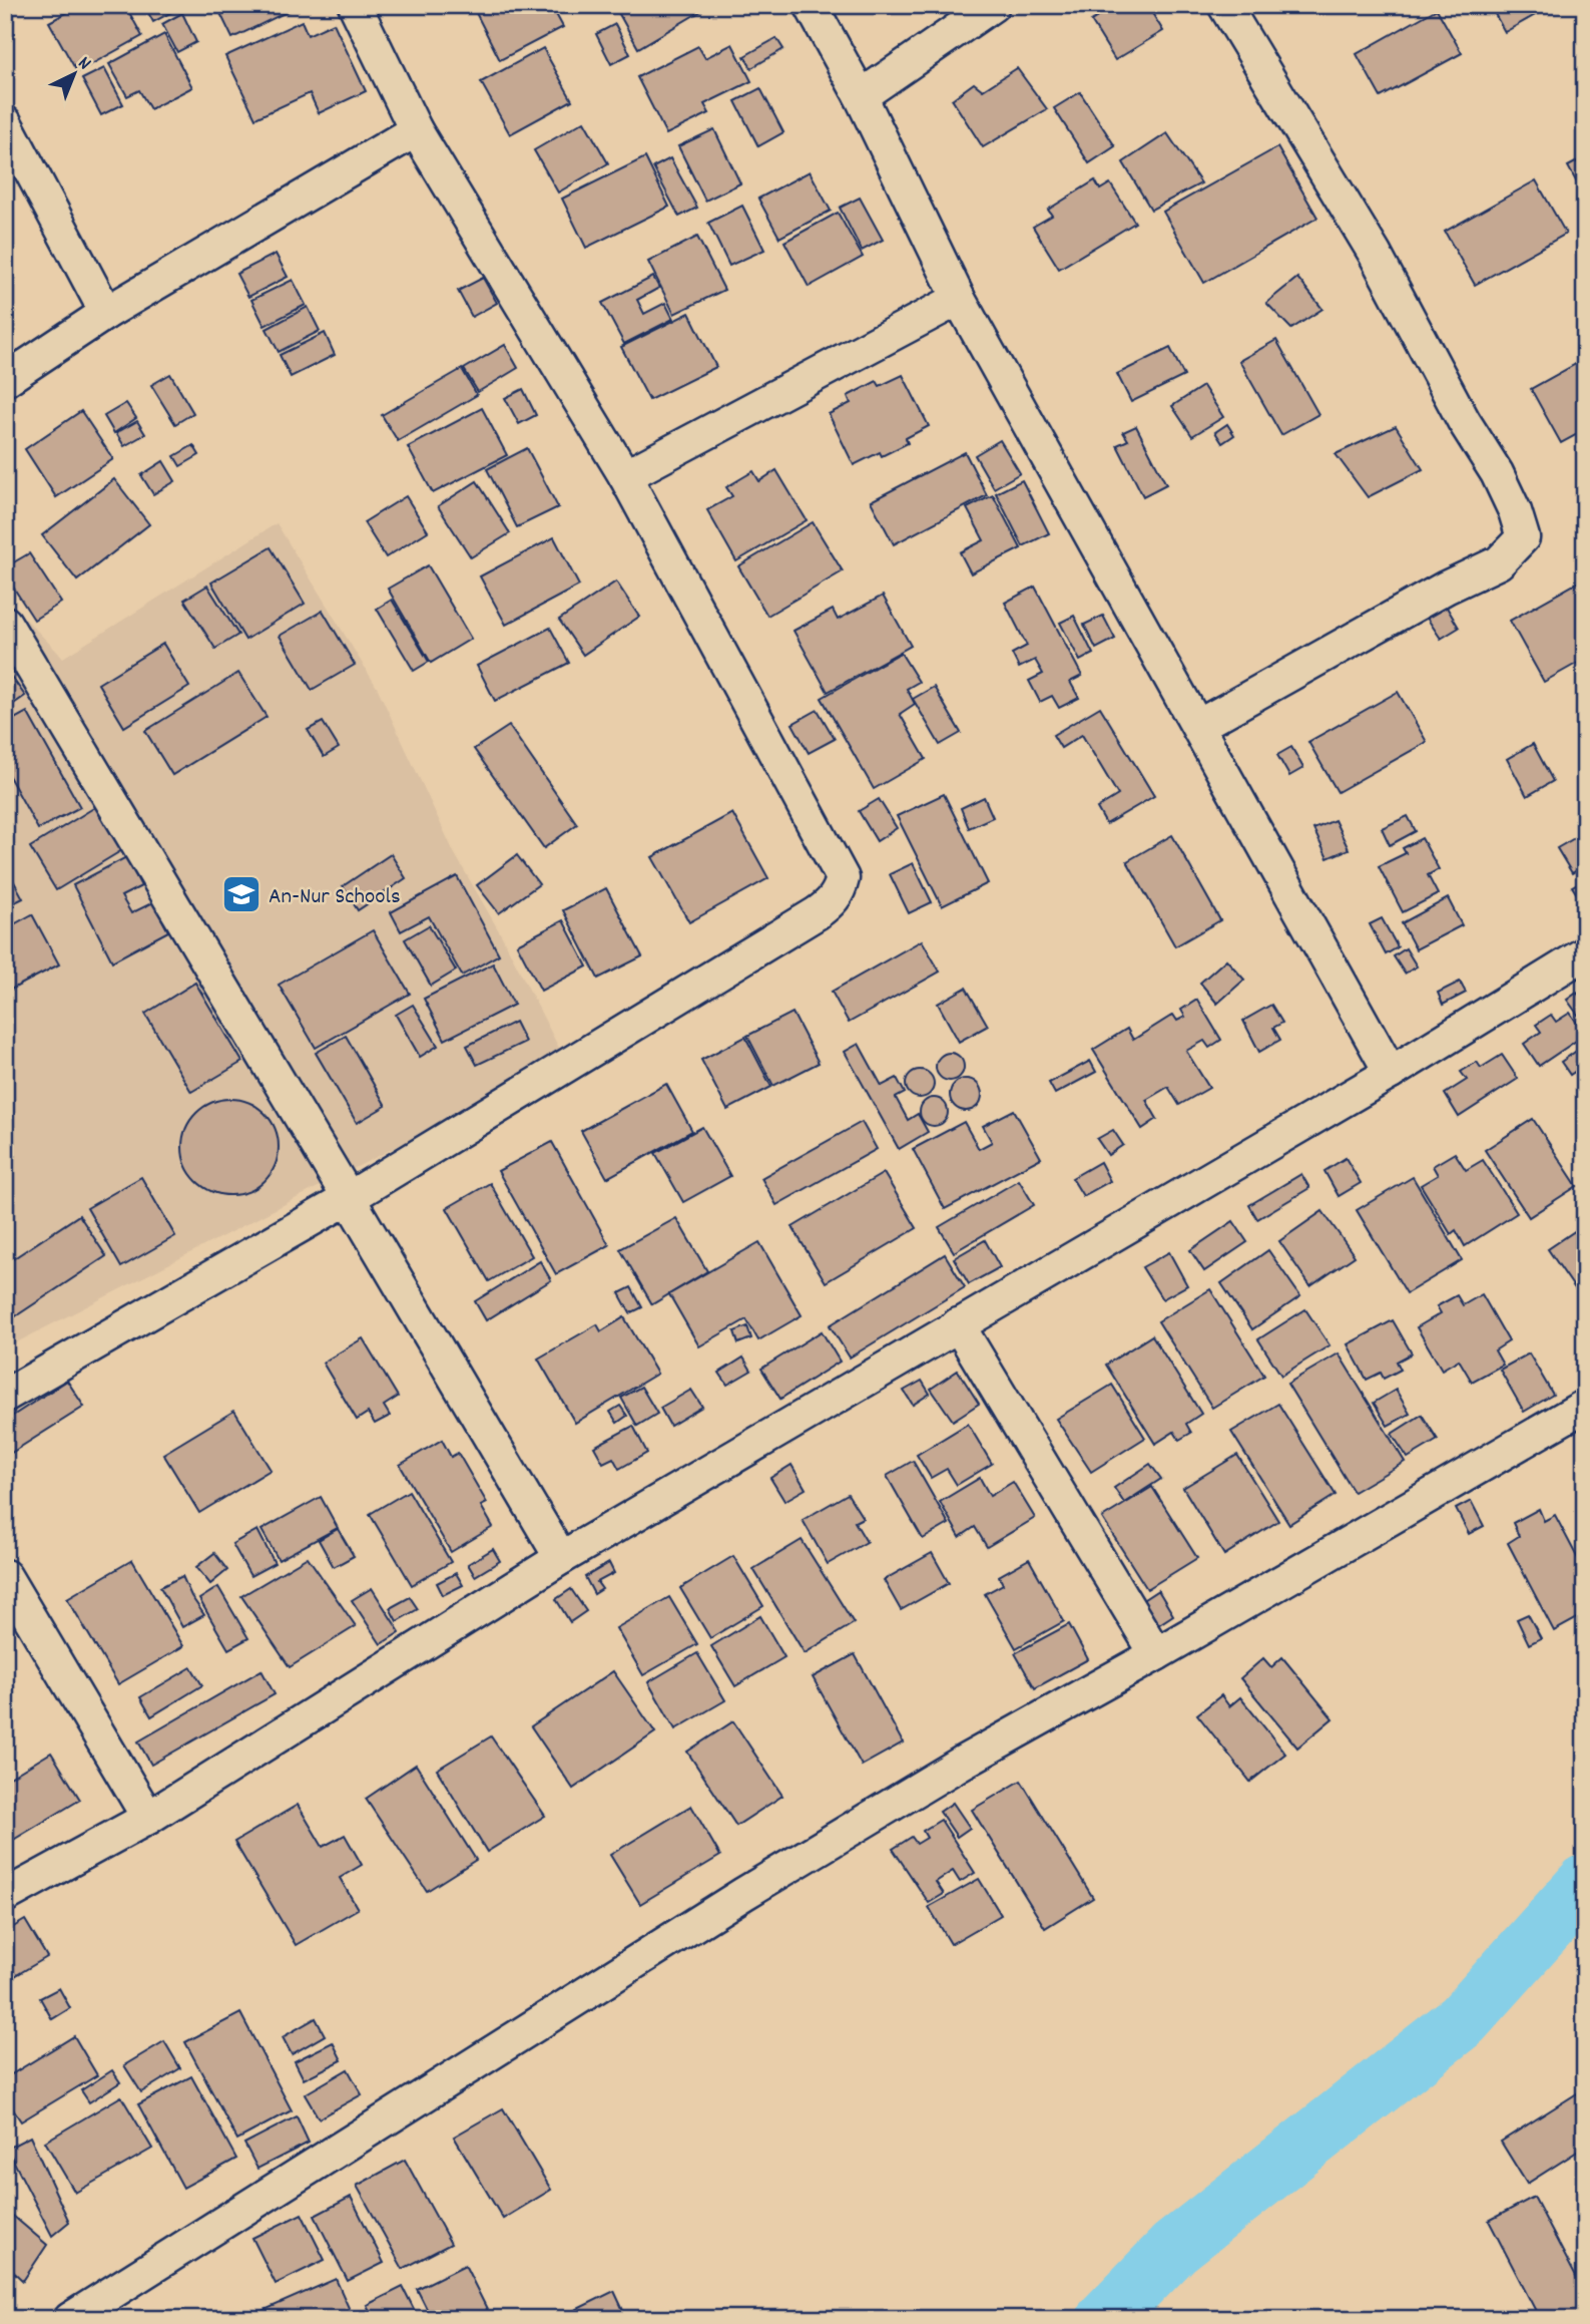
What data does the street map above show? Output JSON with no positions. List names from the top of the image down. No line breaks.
{"places":{"school or university":["An-Nur Schools"]},"north":"top right"}
